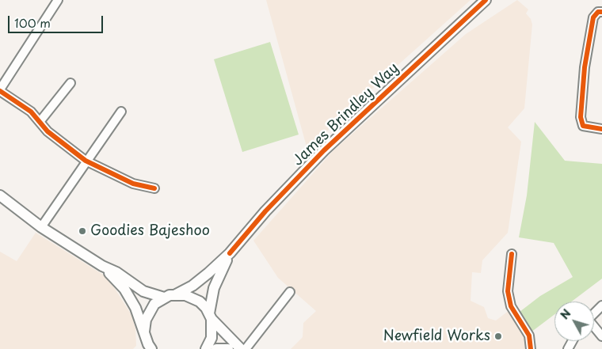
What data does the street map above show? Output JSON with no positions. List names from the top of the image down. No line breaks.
{"streets":{"main road":["James Brindley Way"]},"places":["Goodies Bajeshoo","Newfield Works"],"scale_bar":"100 m","north":"top left"}
